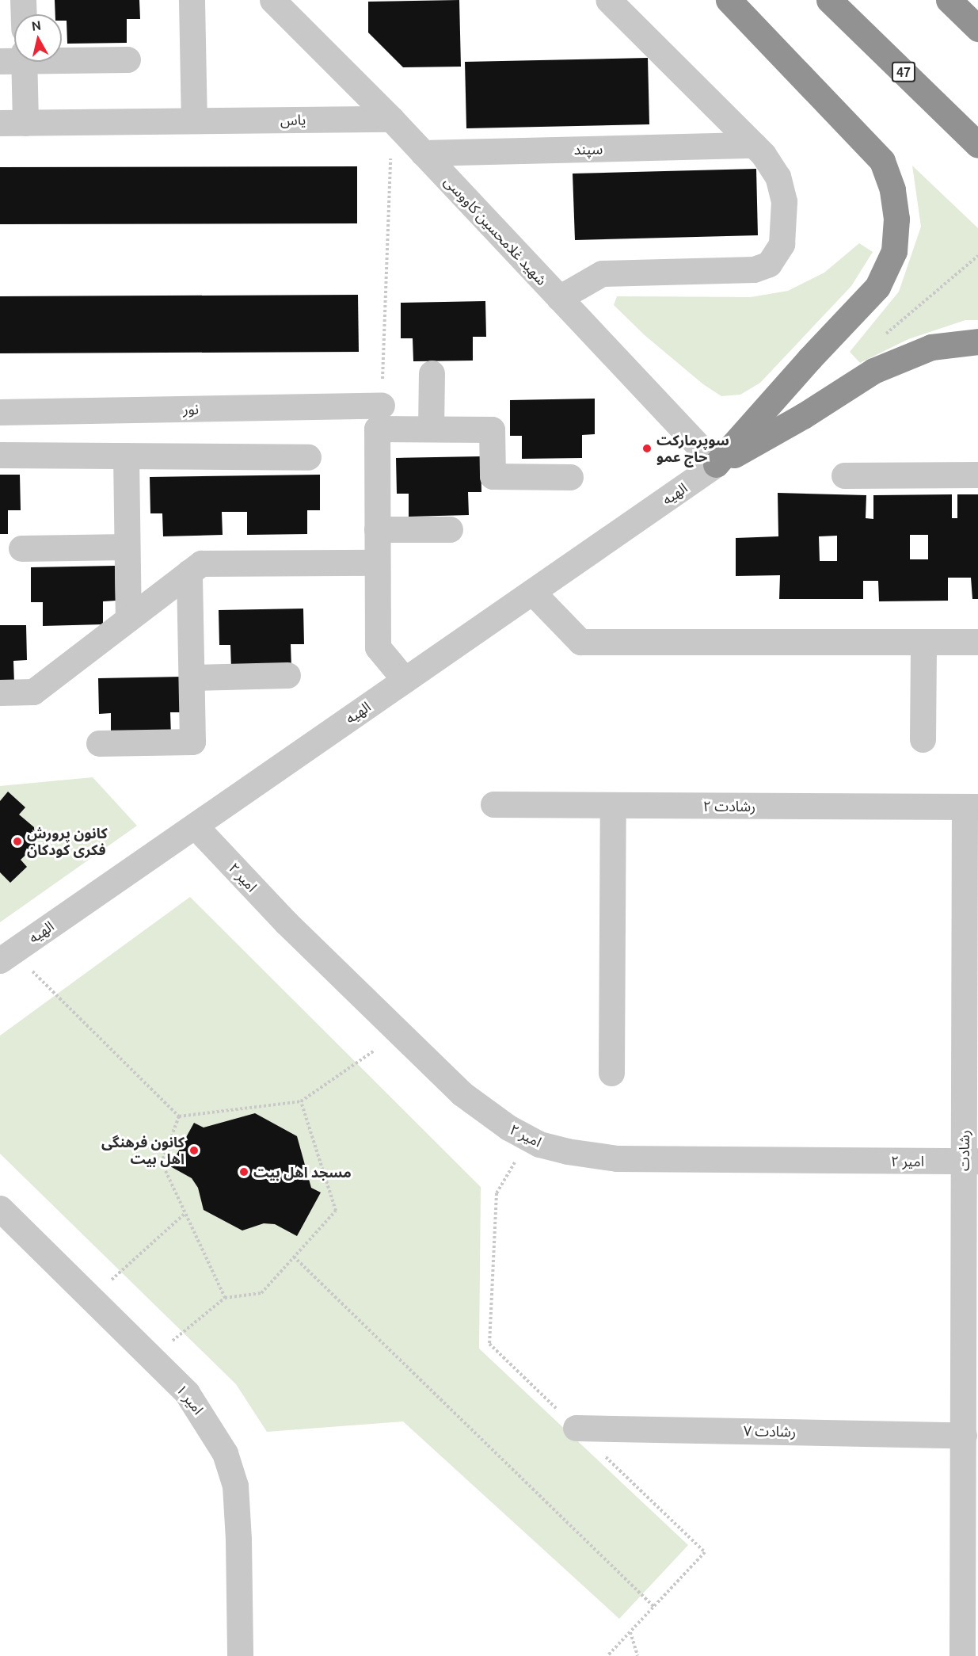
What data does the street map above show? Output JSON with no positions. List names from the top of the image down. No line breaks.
{"streets":{"highway":["47"],"street":["یاس","سپند","شهید غلامحسین کاووسی","نور","الهیه","رشادت ۲","امیر ۲","رشادت","امیر ۱","رشادت ۷"]},"crossings":[["یاس","شهید غلامحسین کاووسی"],["سپند","شهید غلامحسین کاووسی"],["شهید غلامحسین کاووسی","الهیه"],["الهیه","امیر ۲"],["رشادت ۲","رشادت"],["امیر ۲","رشادت"],["رشادت","رشادت ۷"]],"places":["سوپرمارکت حاج عمو","کانون پرورش فکری کودکان","کانون فرهنگی اهل بیت","مسجد اهل بیت"],"north":"top"}
